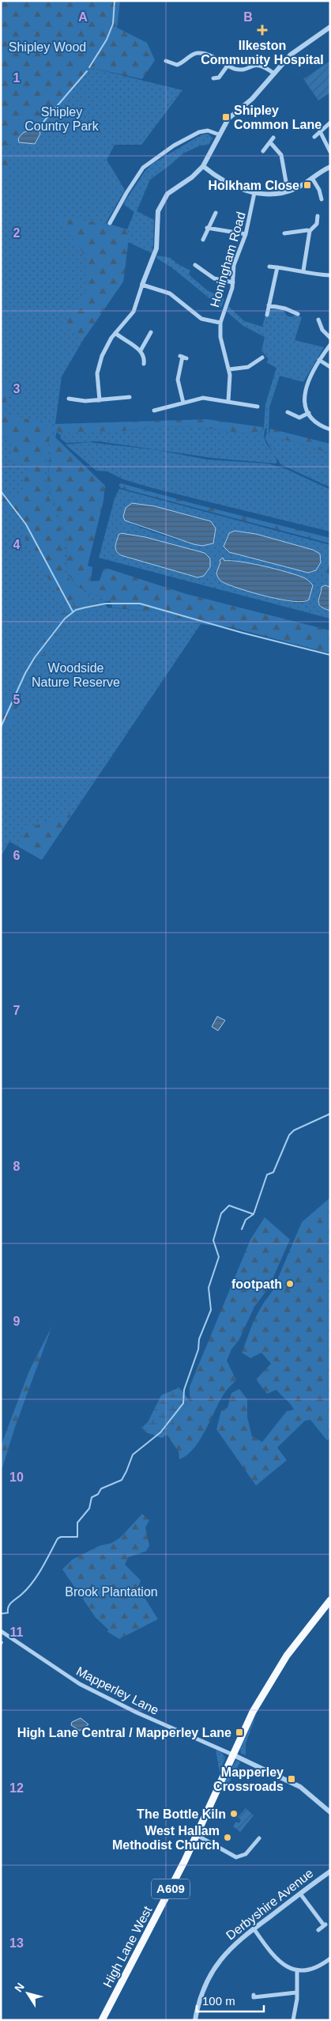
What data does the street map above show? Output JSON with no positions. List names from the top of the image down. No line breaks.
{"streets":{"main road":["A609","High Lane West"],"street":["Honingham Road","Mapperley Lane","Derbyshire Avenue"]},"crossings":[["Mapperley Lane","A609"],["Mapperley Lane","High Lane West"],["A609","High Lane West"]],"parks":["Shipley Wood","Shipley Country Park","Woodside Nature Reserve","Brook Plantation"],"places":{"health":["Ilkeston Community Hospital"],"transit":["Shipley Common Lane","Holkham Close","High Lane Central / Mapperley Lane","Mapperley Crossroads"],"other":["footpath","The Bottle Kiln","West Hallam Methodist Church"]},"scale_bar":"100 m","north":"top left","grid":{"columns":["A","B"],"rows":["1","2","3","4","5","6","7","8","9","10","11","12","13"]}}
